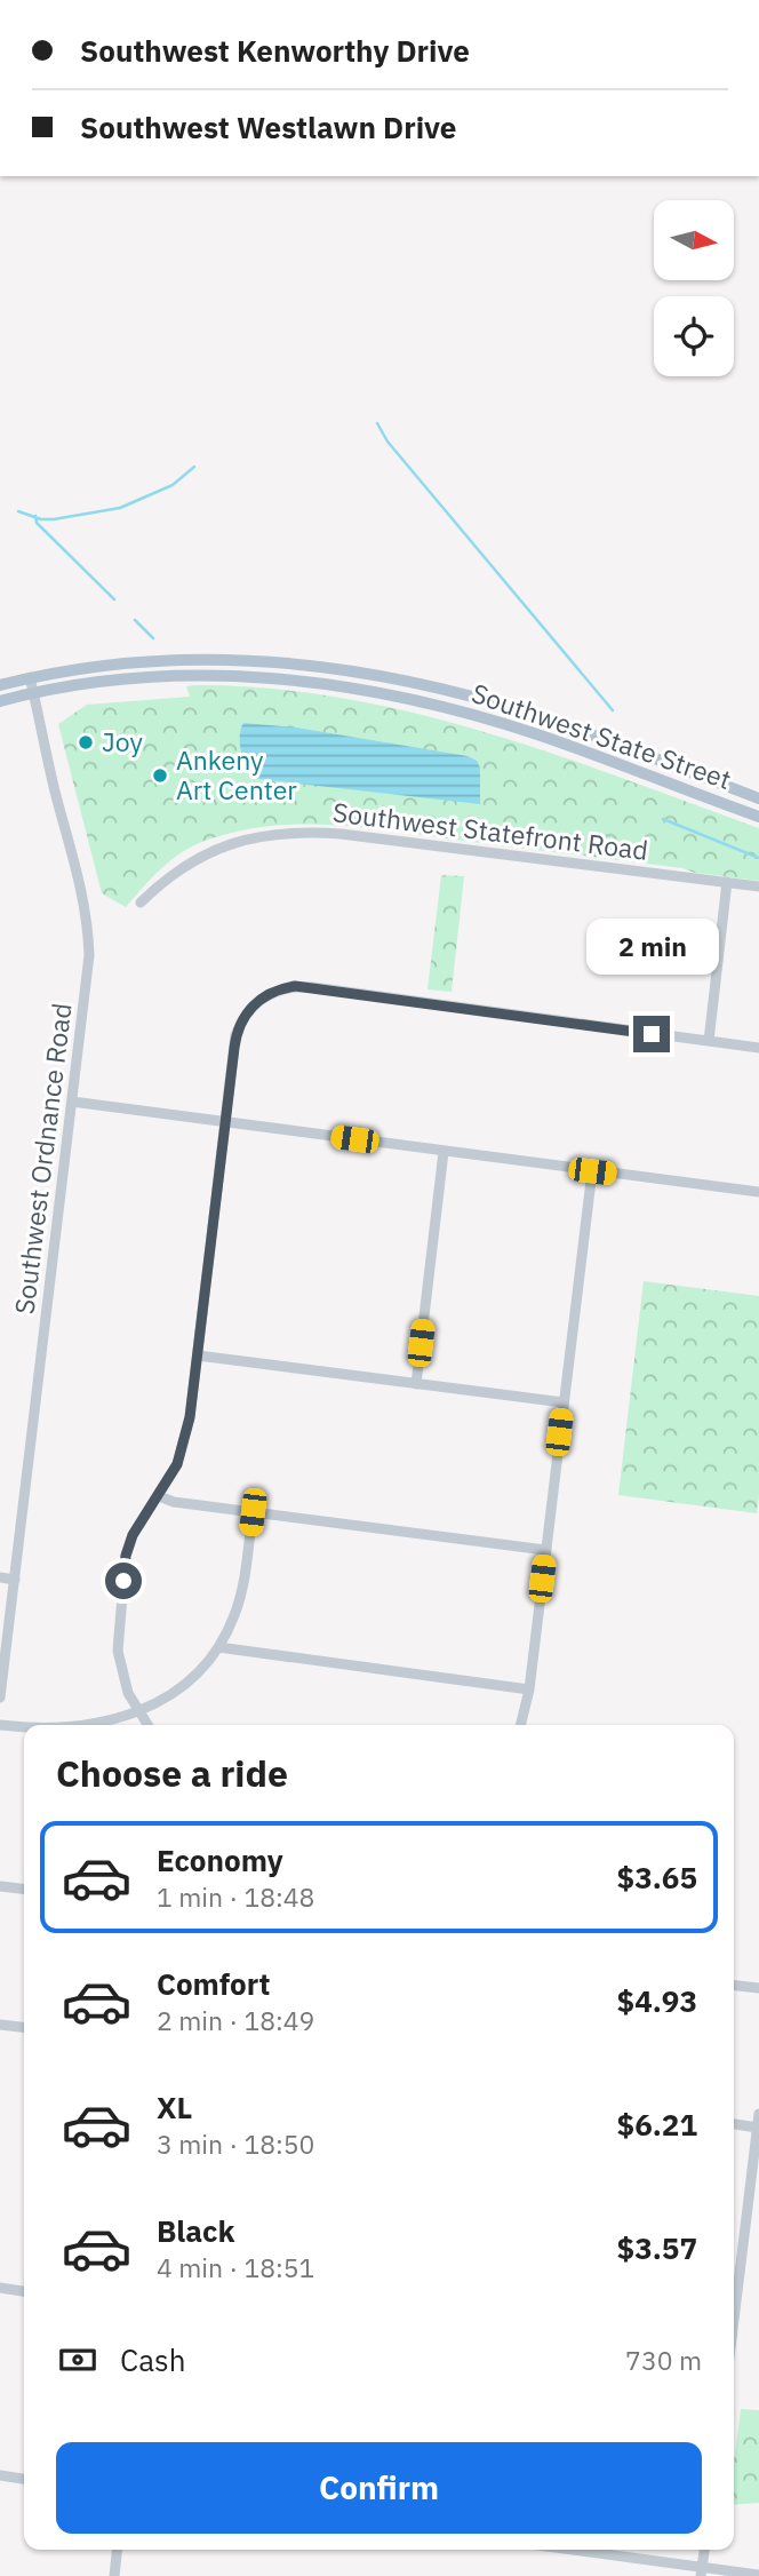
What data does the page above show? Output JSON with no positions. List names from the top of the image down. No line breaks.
{"streets":{"main road":["Southwest State Street"],"street":["Southwest Statefront Road","Southwest Ordnance Road"]},"crossings":[["Southwest State Street","Southwest Ordnance Road"]],"places":["Joy","Ankeny Art Center"],"north":"right","page":{"banner":["Southwest Kenworthy Drive","Southwest Westlawn Drive"],"bubble":"2 min","heading":"Choose a ride","list":[{"name":"Economy","note":"1 min · 18:48","value":"$3.65"},{"name":"Comfort","note":"2 min · 18:49","value":"$4.93"},{"name":"XL","note":"3 min · 18:50","value":"$6.21"},{"name":"Black","note":"4 min · 18:51","value":"$3.57"}],"pay":["Cash","730 m"],"buttons":"Confirm"}}
